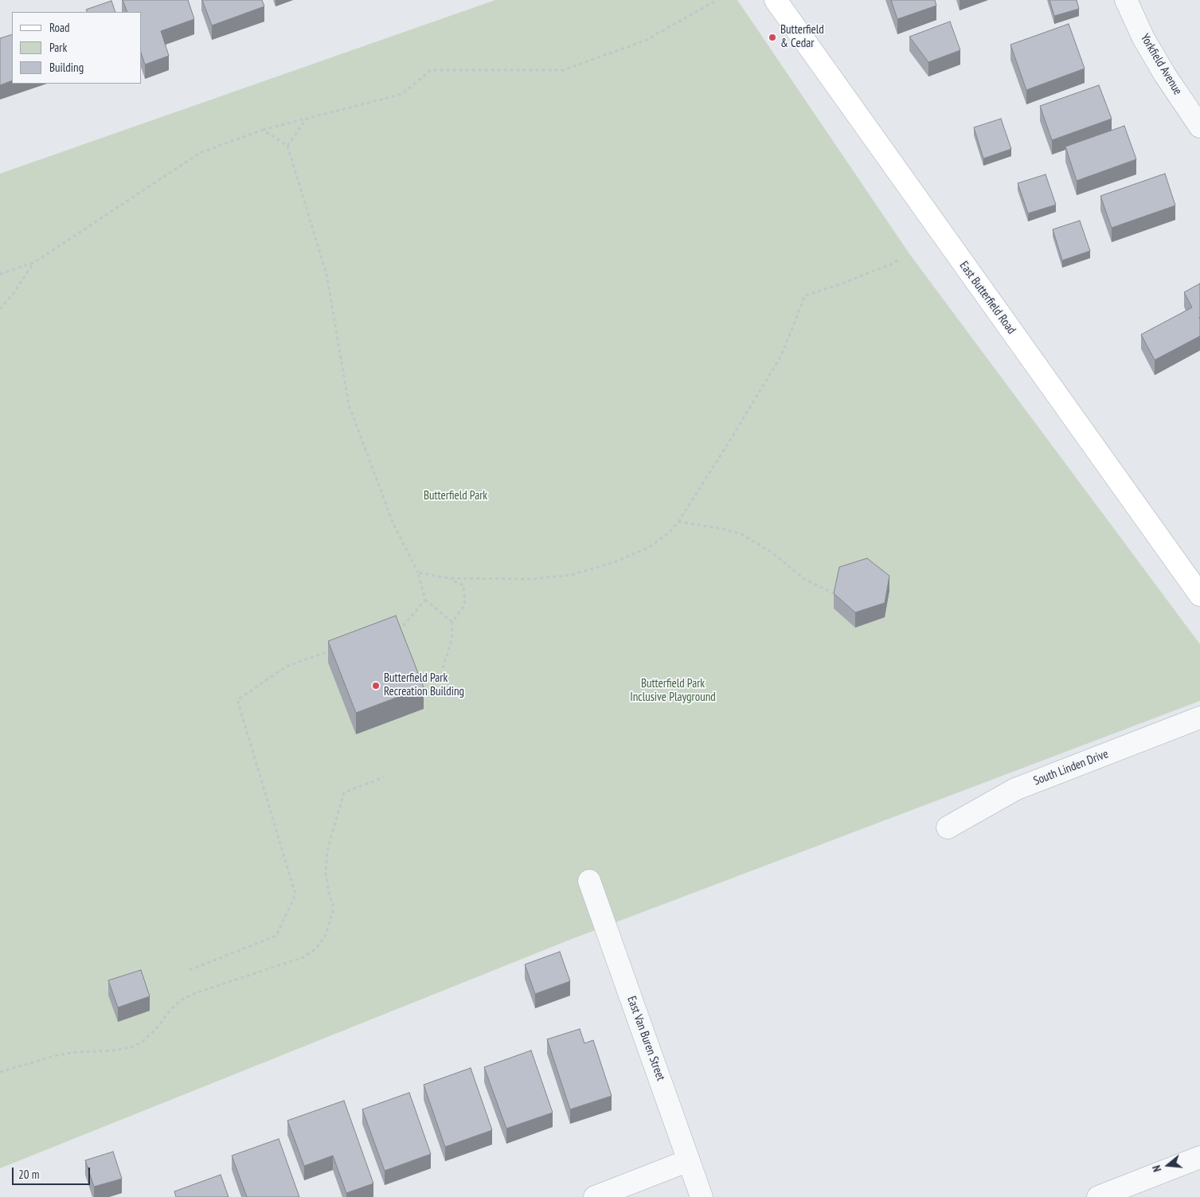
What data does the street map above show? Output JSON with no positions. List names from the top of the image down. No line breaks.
{"streets":{"main road":["East Butterfield Road"],"street":["Yorkfield Avenue","South Linden Drive","East Van Buren Street"]},"parks":["Butterfield Park","Butterfield Park Inclusive Playground"],"places":["Butterfield & Cedar","Butterfield Park Recreation Building"],"legend":["Road","Park","Building"],"scale_bar":"20 m","north":"left"}
